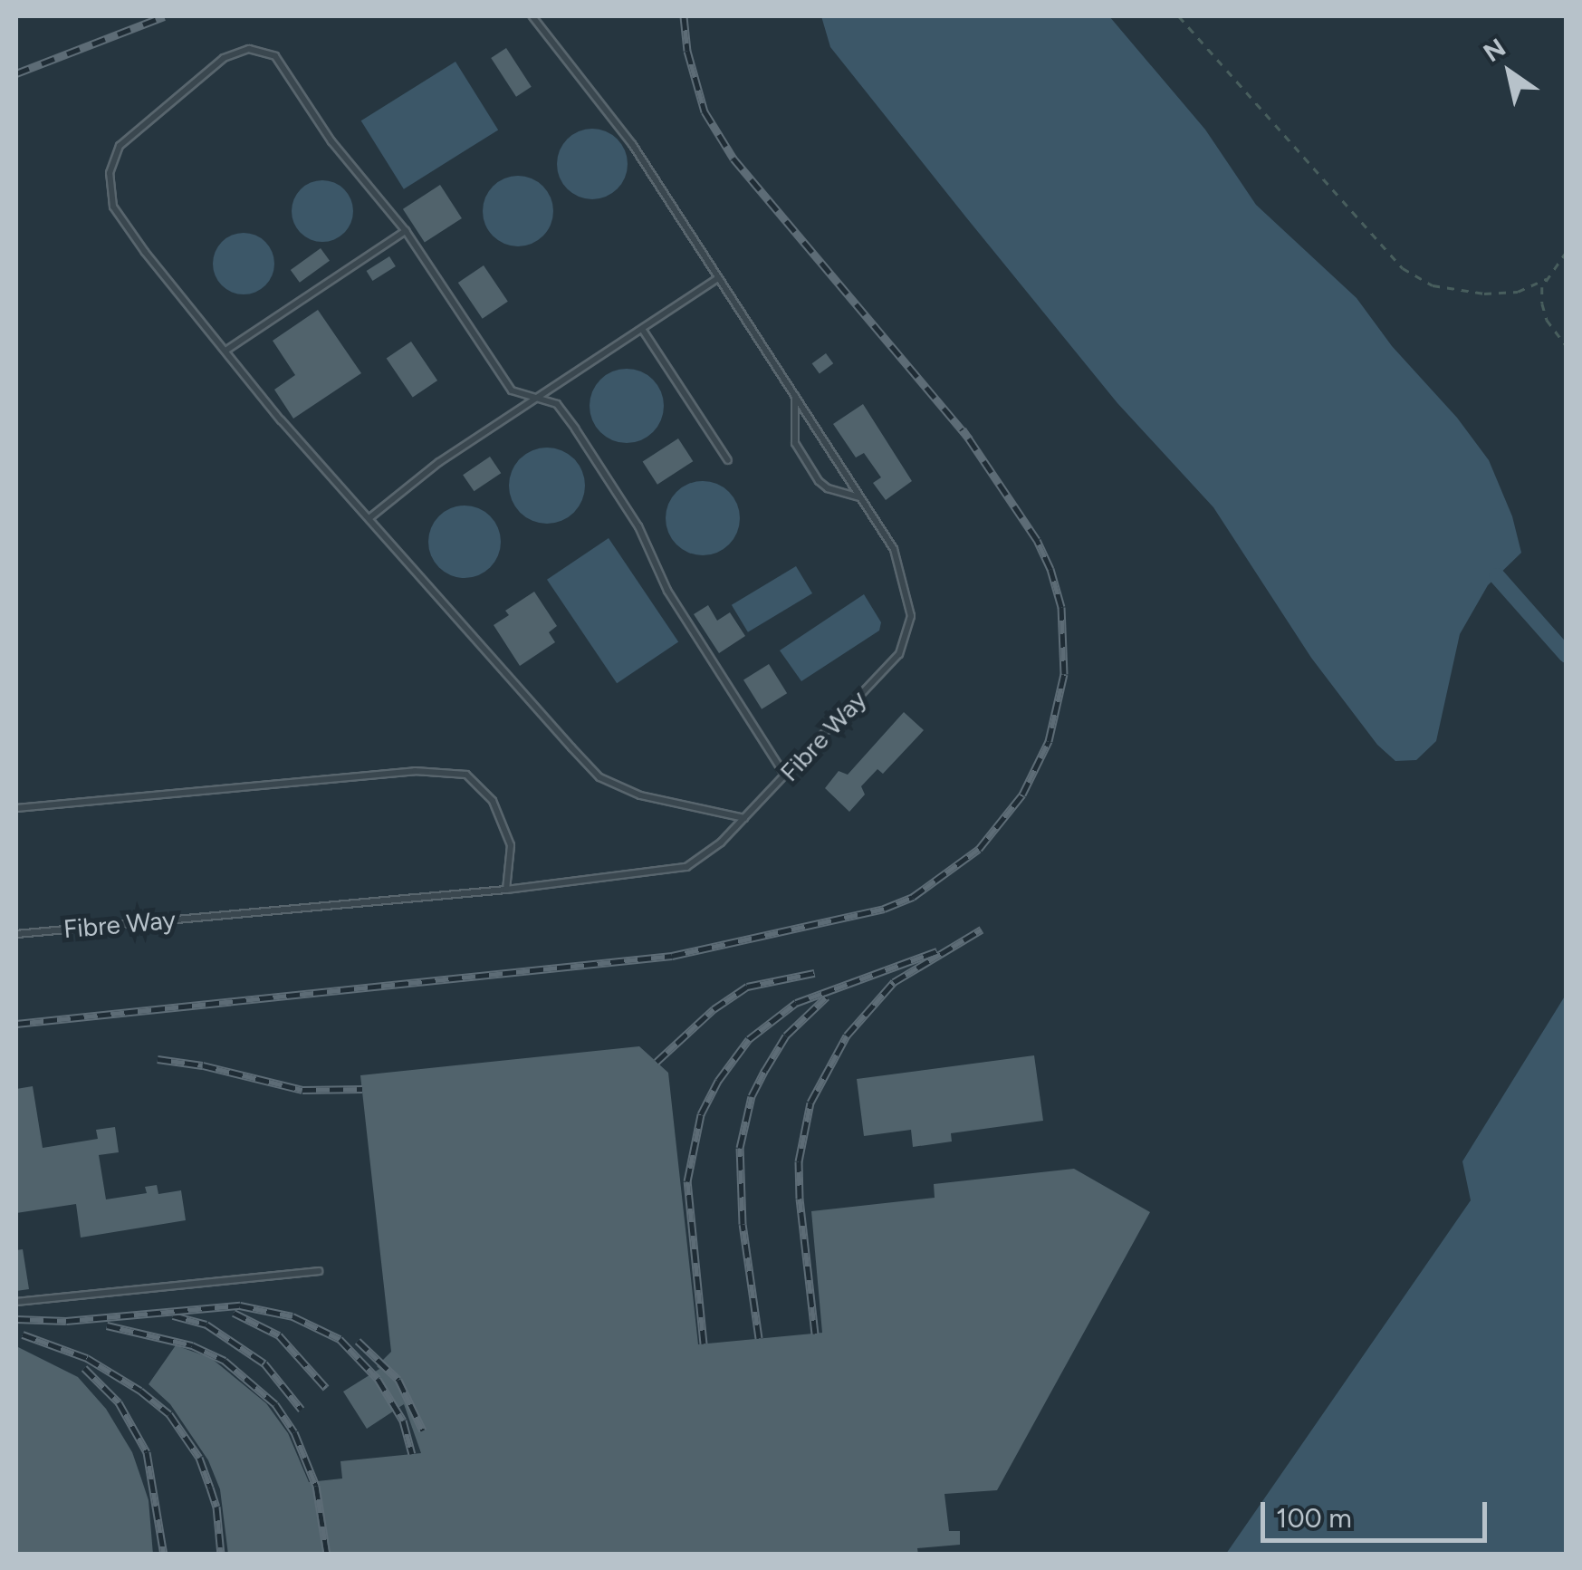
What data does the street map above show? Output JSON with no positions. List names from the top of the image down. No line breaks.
{"streets":{"lane":["Fibre Way"]},"scale_bar":"100 m","north":"top left"}
